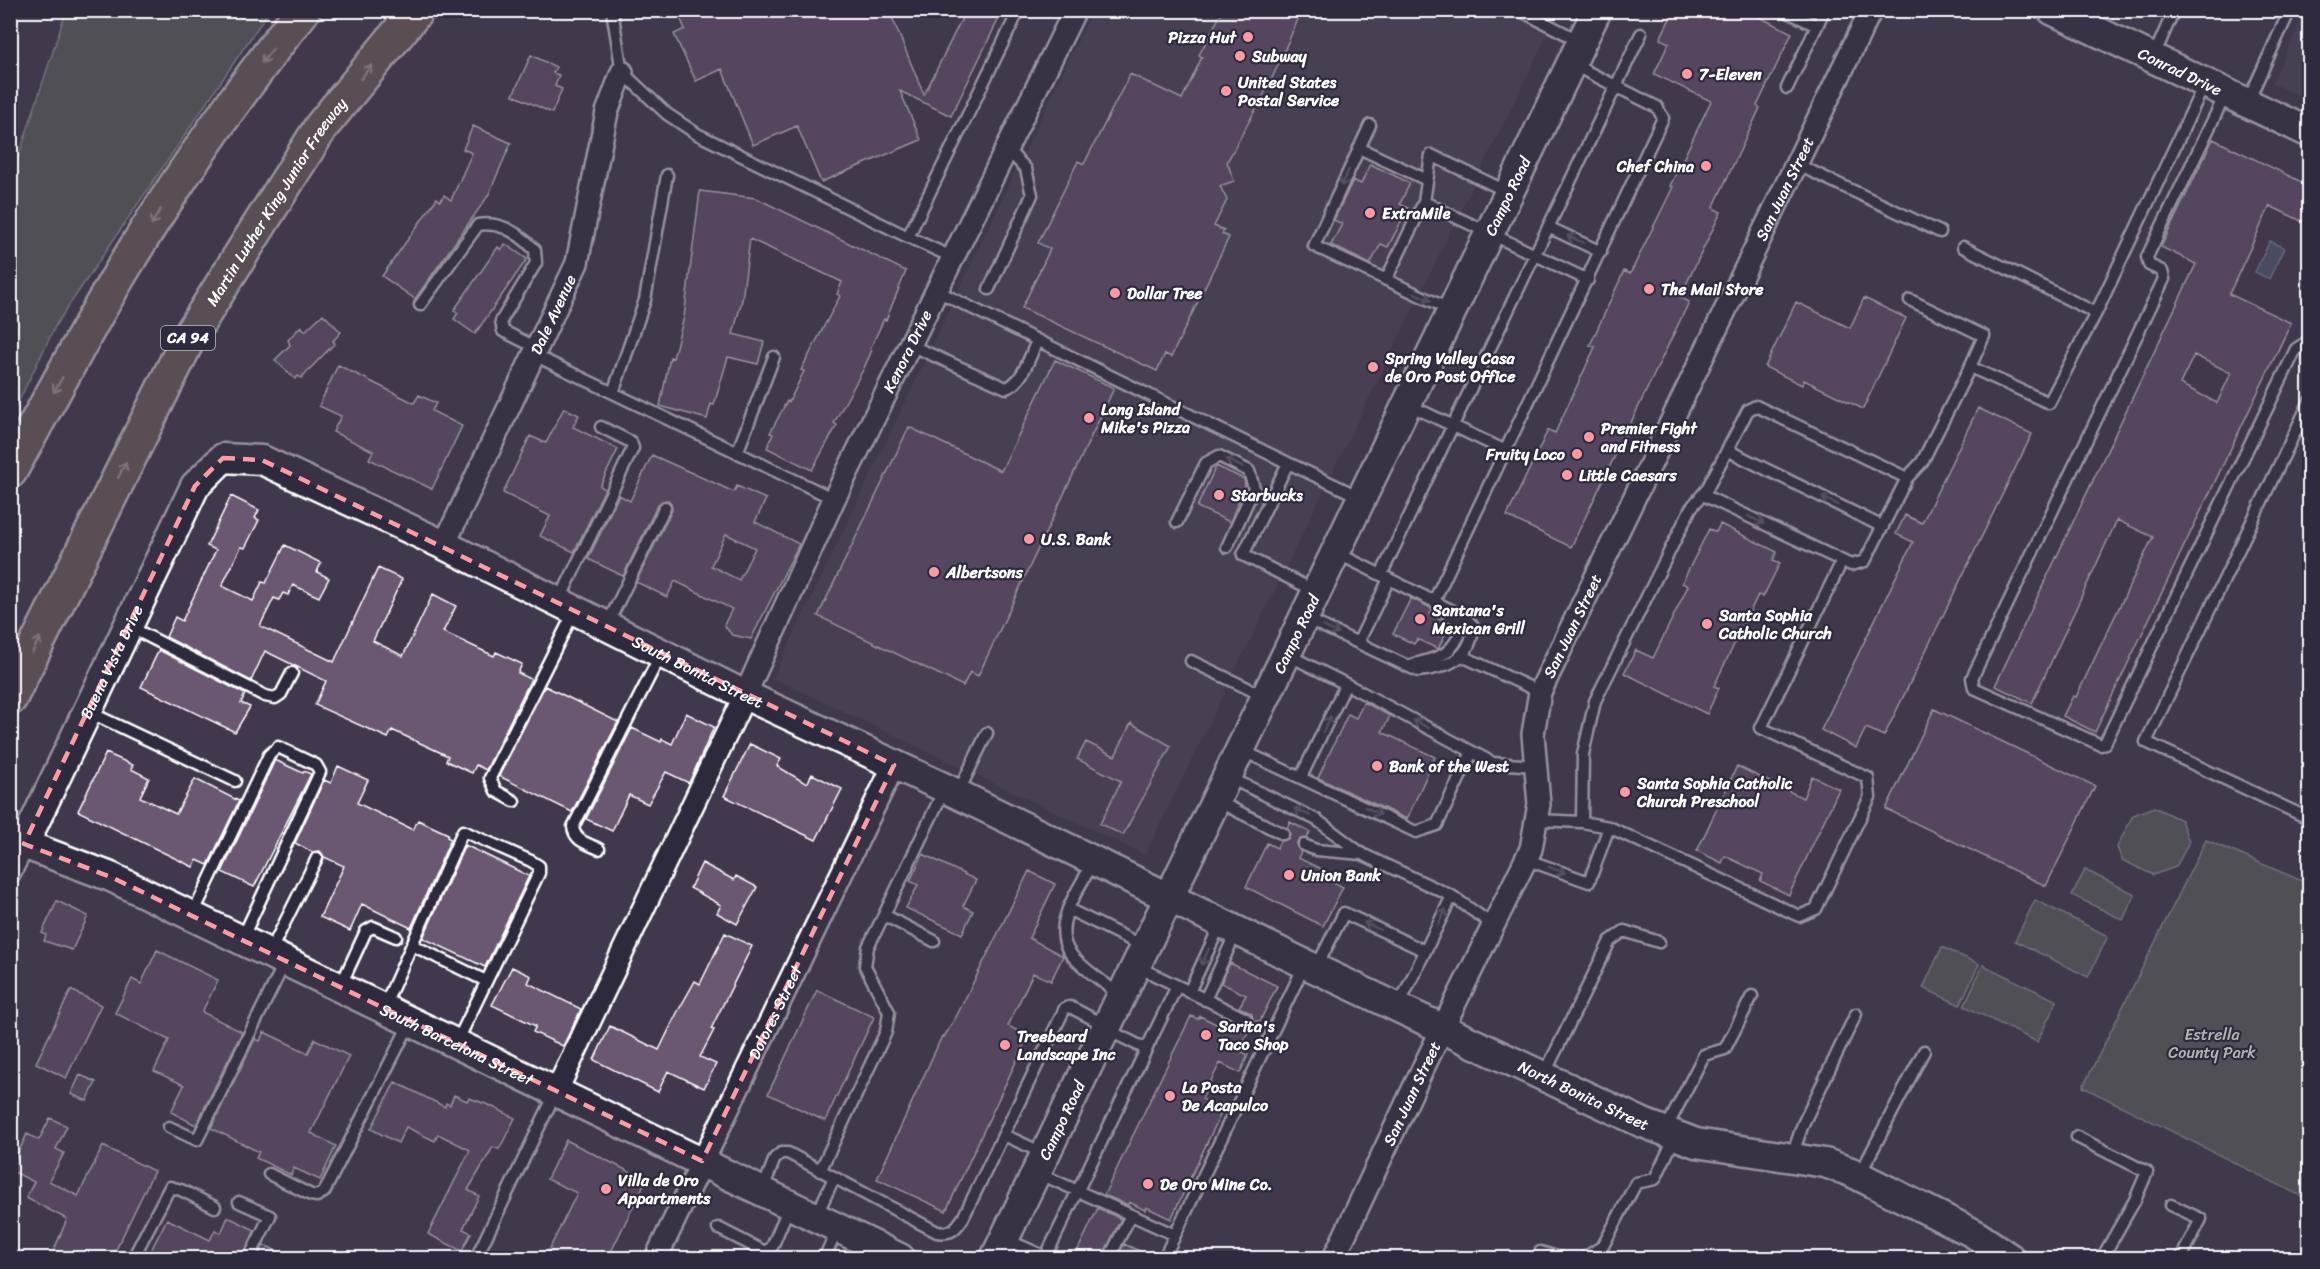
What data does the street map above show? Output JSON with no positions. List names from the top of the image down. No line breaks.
{"streets":{"highway":["Martin Luther King Junior Freeway","CA 94"],"street":["Conrad Drive","San Juan Street","Campo Road","Dale Avenue","Kenora Drive","Buena Vista Drive","South Bonita Street","Dolores Street","South Barcelona Street","North Bonita Street"]},"crossings":[["San Juan Street","North Bonita Street"],["Campo Road","South Bonita Street"],["Campo Road","North Bonita Street"],["Dale Avenue","South Bonita Street"],["Kenora Drive","South Bonita Street"],["Kenora Drive","South Barcelona Street"],["Buena Vista Drive","South Bonita Street"],["Buena Vista Drive","South Barcelona Street"],["South Bonita Street","Dolores Street"],["South Bonita Street","North Bonita Street"],["Dolores Street","South Barcelona Street"]],"parks":["Estrella County Park"],"places":["Pizza Hut","Subway","7-Eleven","United States Postal Service","Chef China","ExtraMile","The Mail Store","Dollar Tree","Spring Valley Casa de Oro Post Office","Long Island Mike's Pizza","Premier Fight and Fitness","Fruity Loco","Little Caesars","Starbucks","U.S. Bank","Albertsons","Santana's Mexican Grill","Santa Sophia Catholic Church","Bank of the West","Santa Sophia Catholic Church Preschool","Union Bank","Sarita's Taco Shop","Treebeard Landscape Inc","La Posta De Acapulco","De Oro Mine Co.","Villa de Oro Appartments"]}
